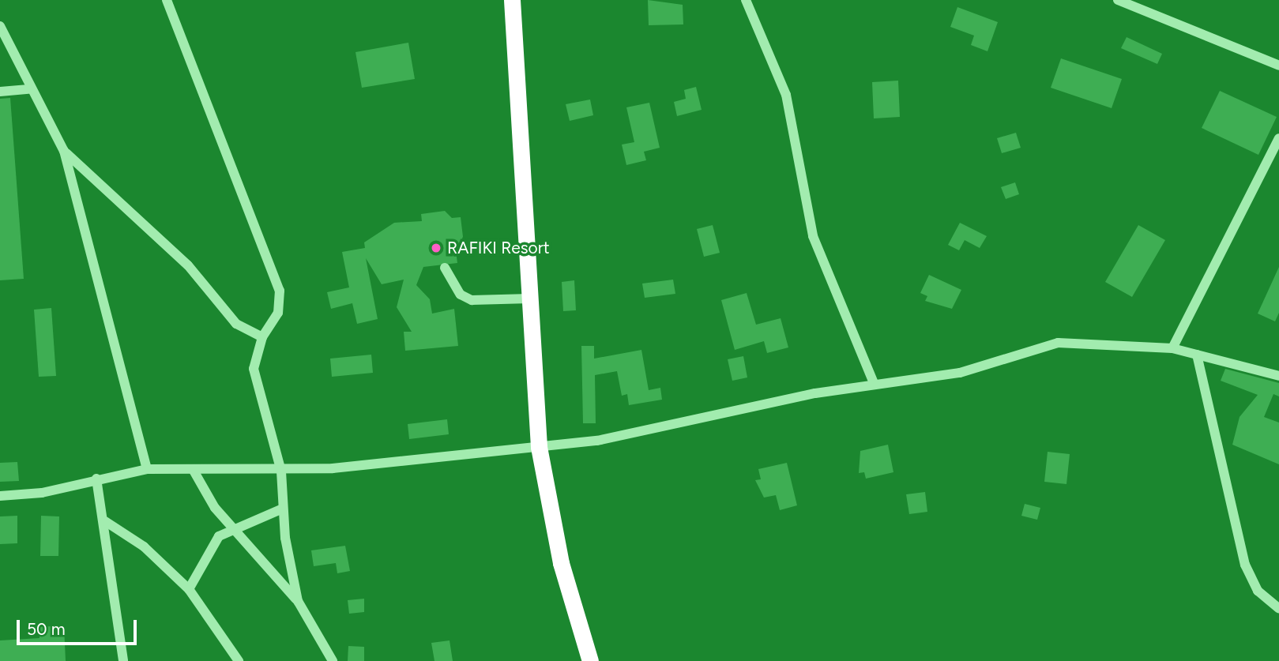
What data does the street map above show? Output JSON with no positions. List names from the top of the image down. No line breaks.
{"places":["RAFIKI Resort"],"scale_bar":"50 m"}
